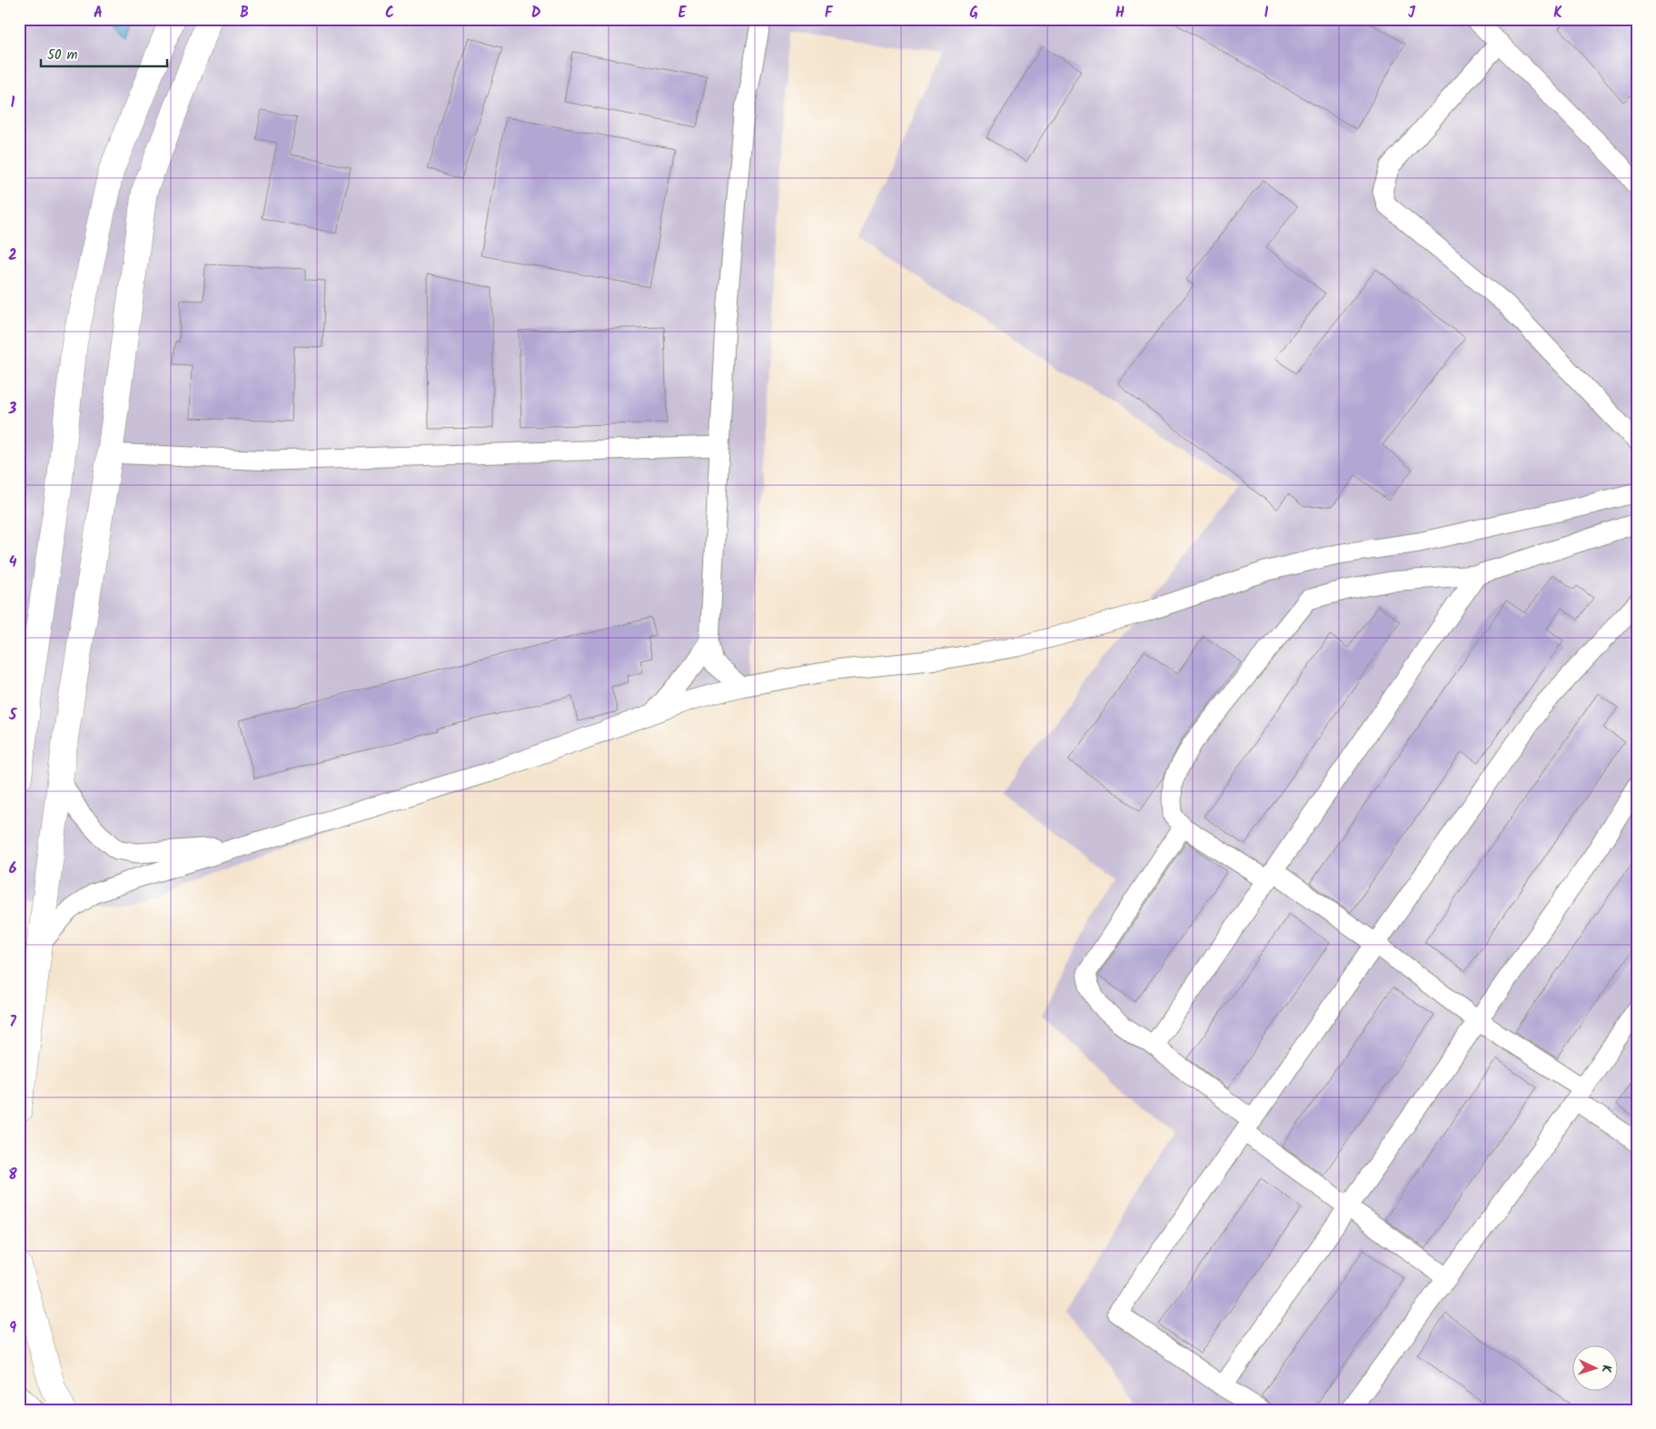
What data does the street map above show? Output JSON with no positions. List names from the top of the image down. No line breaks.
{"scale_bar":"50 m","north":"right","grid":{"columns":["A","B","C","D","E","F","G","H","I","J","K"],"rows":["1","2","3","4","5","6","7","8","9"]}}
